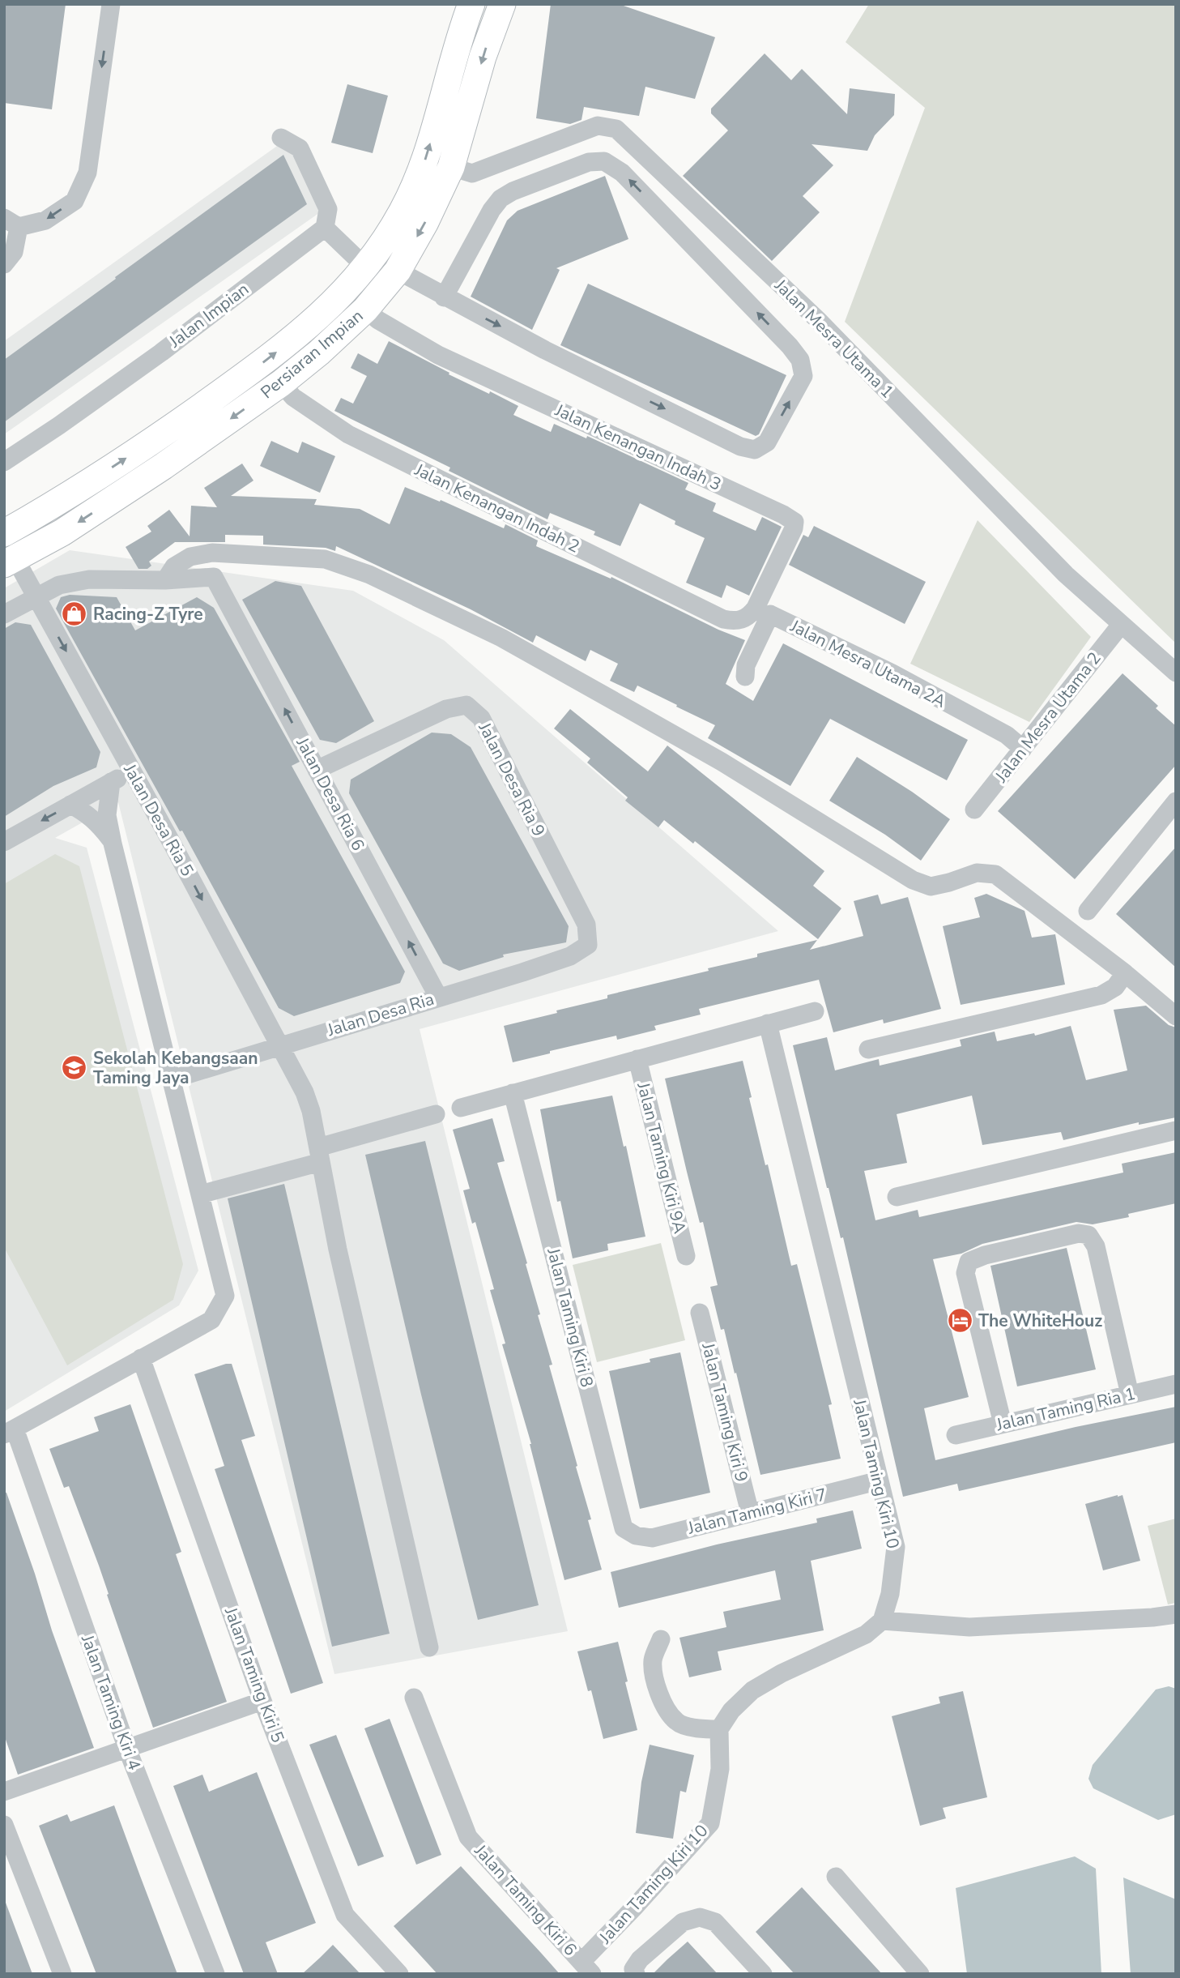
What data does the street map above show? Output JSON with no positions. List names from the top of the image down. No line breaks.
{"streets":{"street":["Jalan Impian","Jalan Mesra Utama 1","Persiaran Impian","Jalan Kenangan Indah 3","Jalan Kenangan Indah 2","Jalan Mesra Utama 2A","Jalan Mesra Utama 2","Jalan Desa Ria 9","Jalan Desa Ria 6","Jalan Desa Ria 5","Jalan Desa Ria","Jalan Taming Kiri 9A","Jalan Taming Kiri 8","Jalan Taming Ria 1","Jalan Taming Kiri 9","Jalan Taming Kiri 10","Jalan Taming Kiri 7","Jalan Taming Kiri 5","Jalan Taming Kiri 4","Jalan Taming Kiri 6"]},"crossings":[["Jalan Mesra Utama 1","Persiaran Impian"],["Jalan Mesra Utama 1","Jalan Mesra Utama 2"],["Persiaran Impian","Jalan Kenangan Indah 3"],["Persiaran Impian","Jalan Kenangan Indah 2"],["Persiaran Impian","Jalan Desa Ria 5"],["Jalan Kenangan Indah 3","Jalan Kenangan Indah 2"],["Jalan Mesra Utama 2A","Jalan Mesra Utama 2"],["Jalan Desa Ria 9","Jalan Desa Ria 6"],["Jalan Desa Ria 9","Jalan Desa Ria"],["Jalan Desa Ria 6","Jalan Desa Ria"],["Jalan Desa Ria 5","Jalan Desa Ria"],["Jalan Taming Kiri 8","Jalan Taming Kiri 7"],["Jalan Taming Kiri 9","Jalan Taming Kiri 7"],["Jalan Taming Kiri 10","Jalan Taming Kiri 7"],["Jalan Taming Kiri 10","Jalan Taming Kiri 6"]],"one_way":["Jalan Desa Ria 6"],"places":{"shop":["Racing-Z Tyre"],"school or university":["Sekolah Kebangsaan Taming Jaya"],"hotel":["The WhiteHouz"]}}
